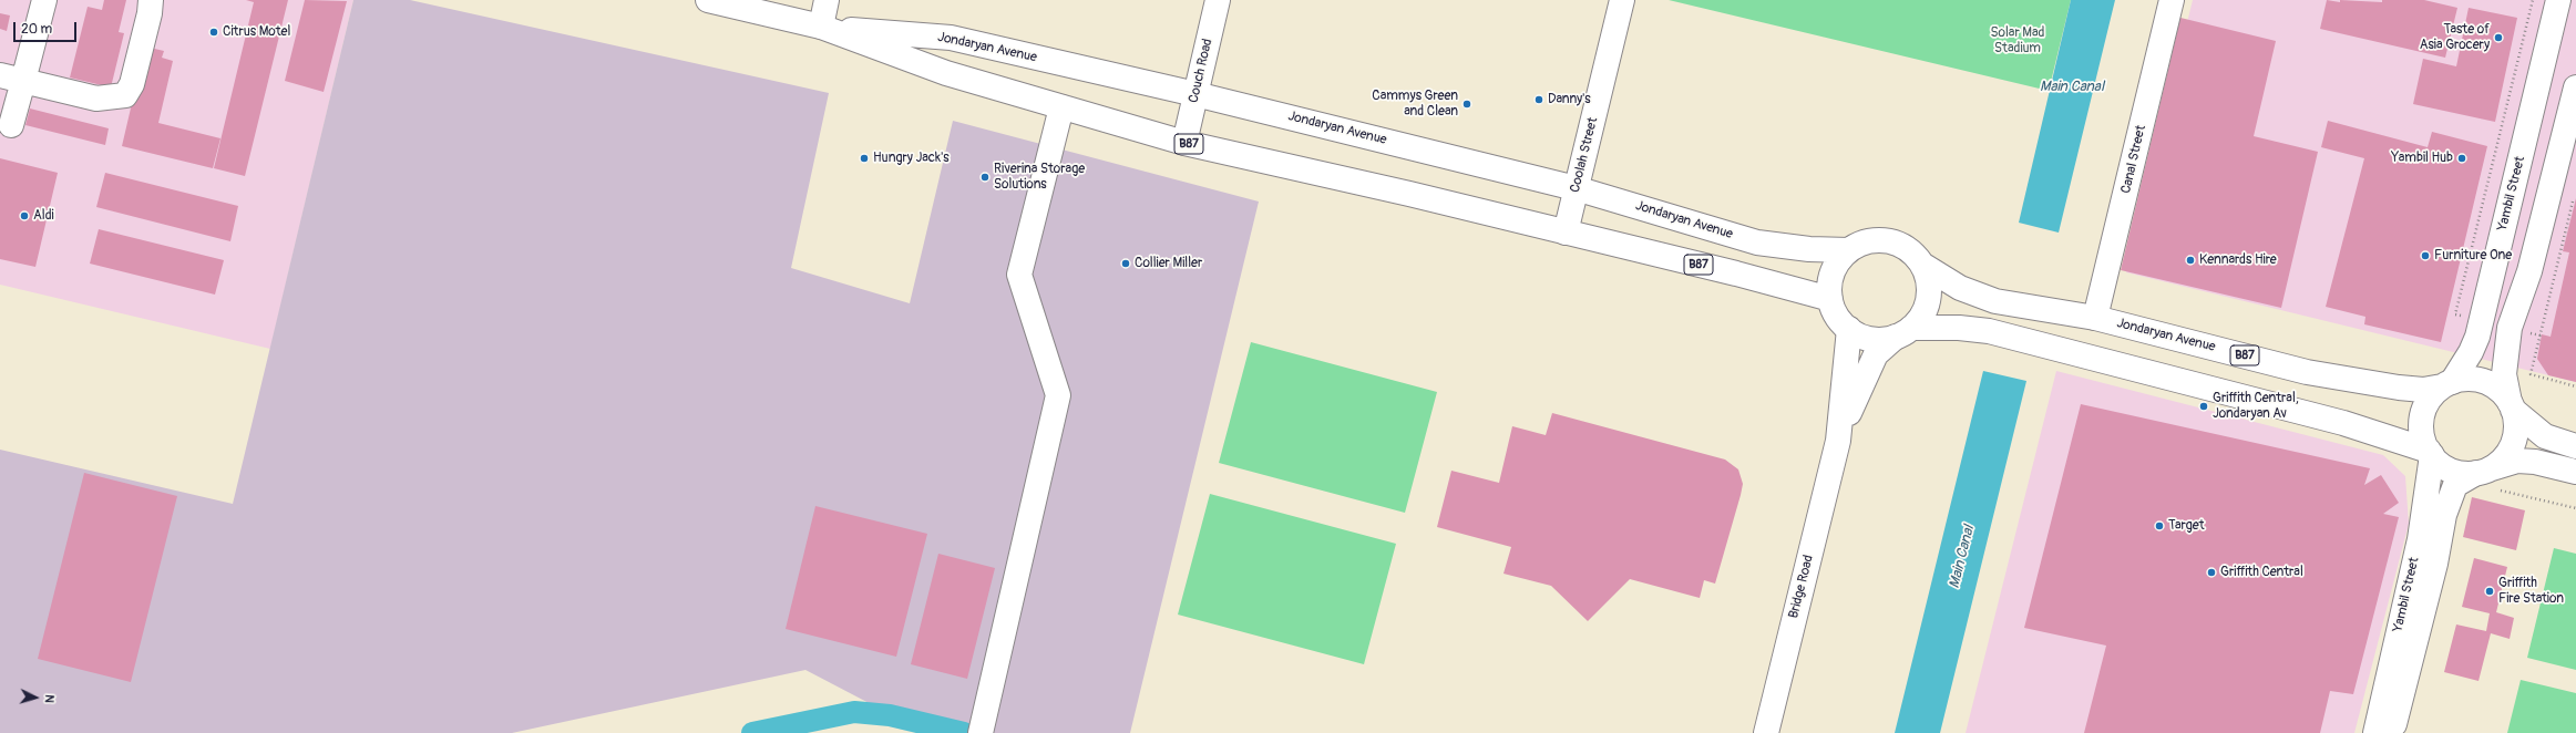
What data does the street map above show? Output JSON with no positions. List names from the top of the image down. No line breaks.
{"streets":{"main road":["Jondaryan Avenue","Couch Road","B87","Coolah Street","Canal Street","Yambil Street","Bridge Road"]},"crossings":[["Jondaryan Avenue","Couch Road"],["Jondaryan Avenue","B87"],["Jondaryan Avenue","Coolah Street"],["Jondaryan Avenue","Canal Street"],["Jondaryan Avenue","Yambil Street"],["Jondaryan Avenue","Bridge Road"],["B87","Yambil Street"],["B87","Bridge Road"]],"water":["Main Canal"],"parks":["Solar Mad Stadium"],"places":["Citrus Motel","Taste of Asia Grocery","Danny's","Cammys Green and Clean","Hungry Jack's","Yambil Hub","Riverina Storage Solutions","Aldi","Furniture One","Kennards Hire","Collier Miller","Griffith Central, Jondaryan Av","Target","Griffith Central","Griffith Fire Station"],"scale_bar":"20 m","north":"right"}
